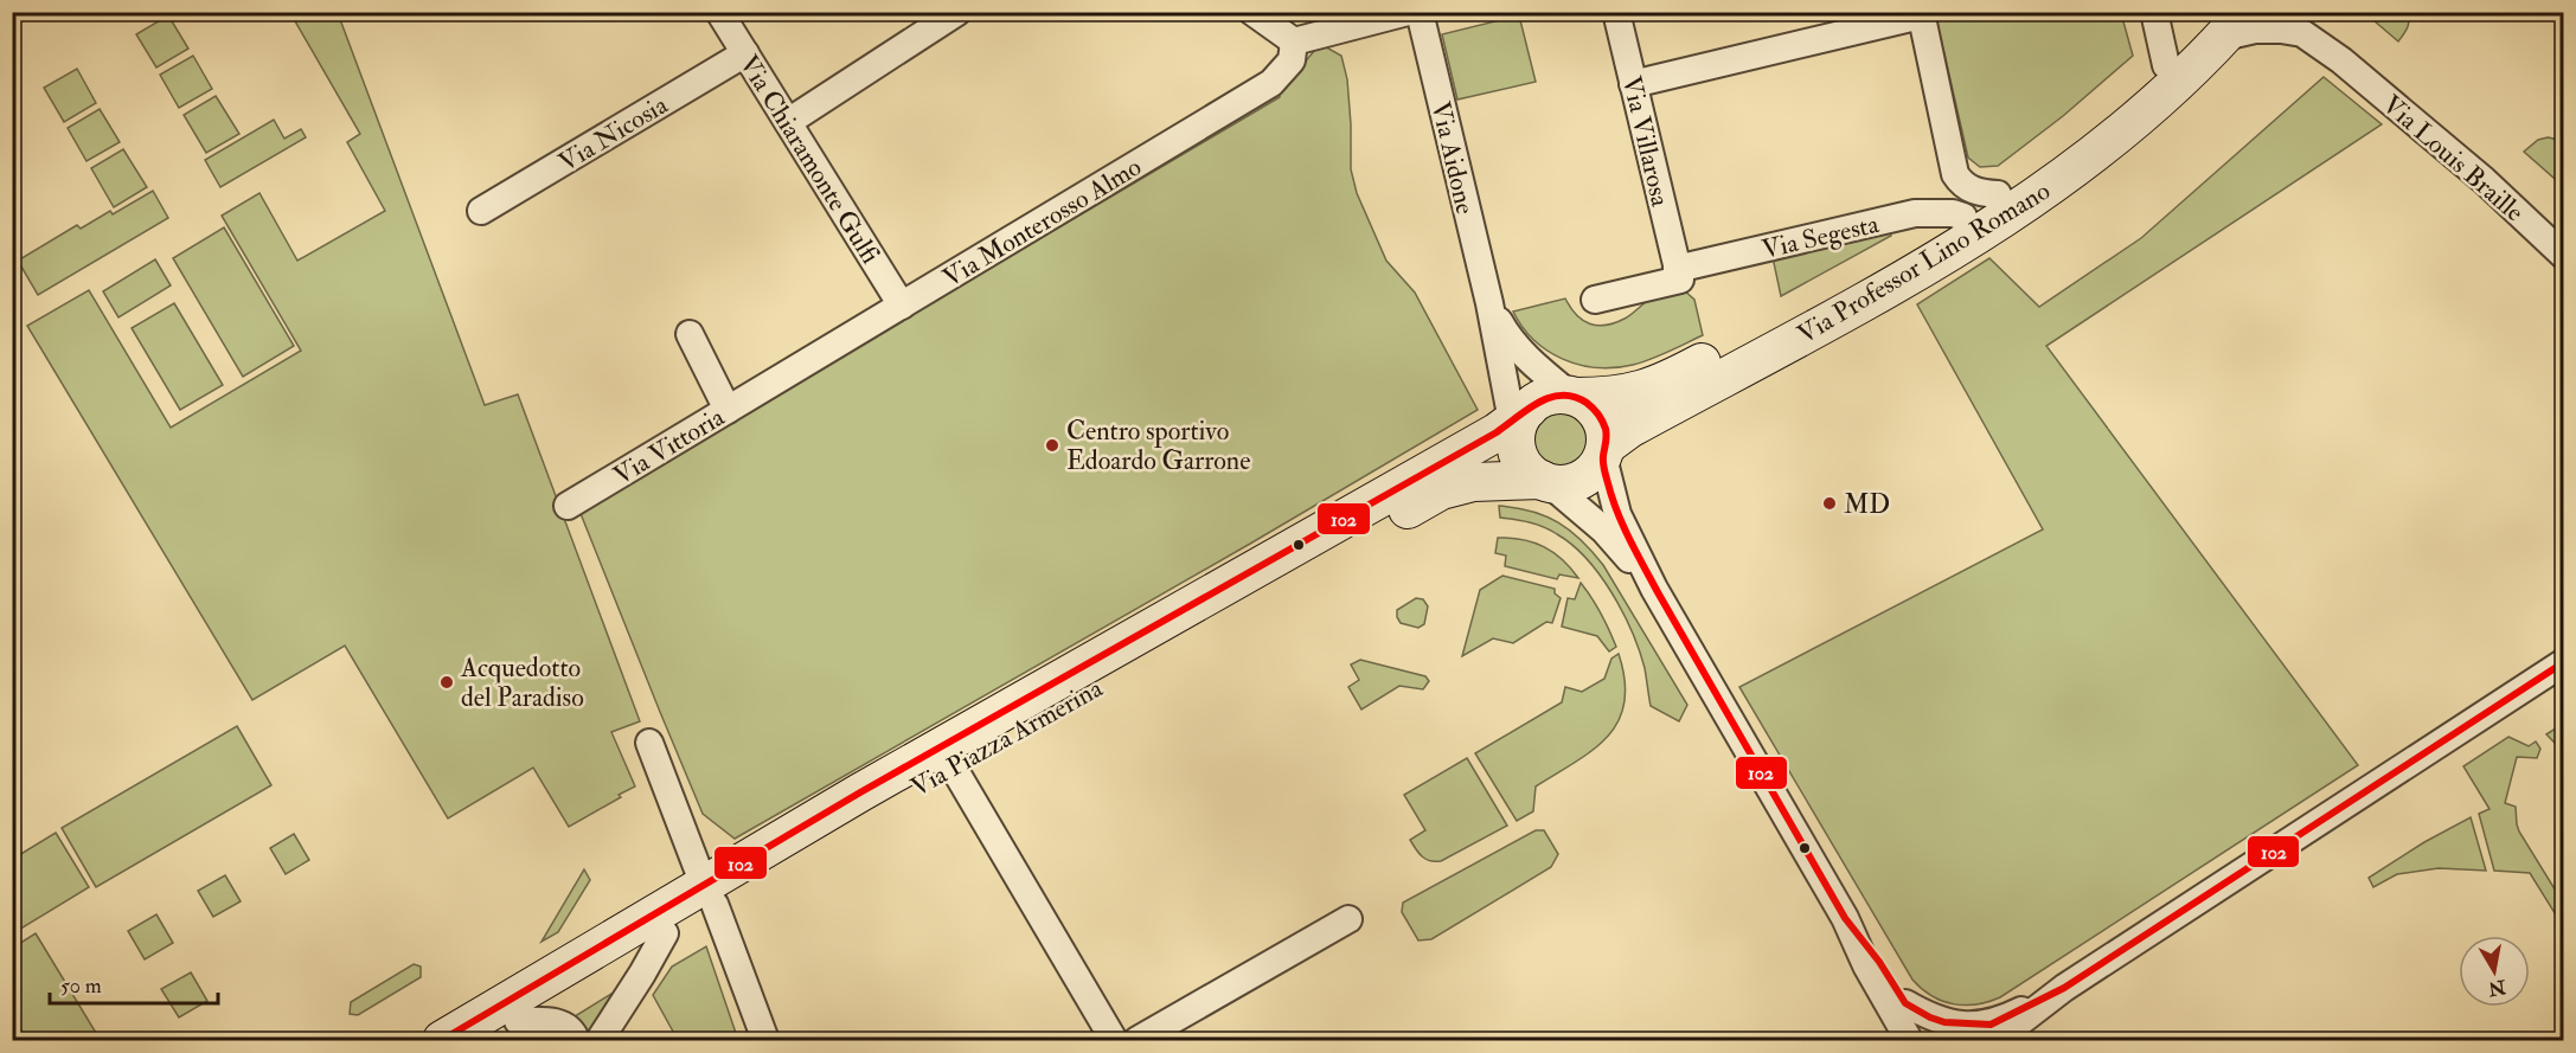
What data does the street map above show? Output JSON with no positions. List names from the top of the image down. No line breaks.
{"streets":{"street":["Via Nicosia","Via Villarosa","Via Aidone","Via Louis Braille","Via Chiaramonte Gulfi","Via Monterosso Almo","Via Segesta","Via Professor Lino Romano","Via Vittoria","Via Piazza Armerina"]},"crossings":[["Via Nicosia","Via Chiaramonte Gulfi"],["Via Villarosa","Via Segesta"],["Via Chiaramonte Gulfi","Via Monterosso Almo"],["Via Monterosso Almo","Via Vittoria"],["Via Segesta","Via Professor Lino Romano"],["Via Professor Lino Romano","Via Piazza Armerina"]],"places":["Centro sportivo Edoardo Garrone","MD","Acquedotto del Paradiso"],"lines":["transit line 102"],"scale_bar":"50 m","north":"bottom"}
